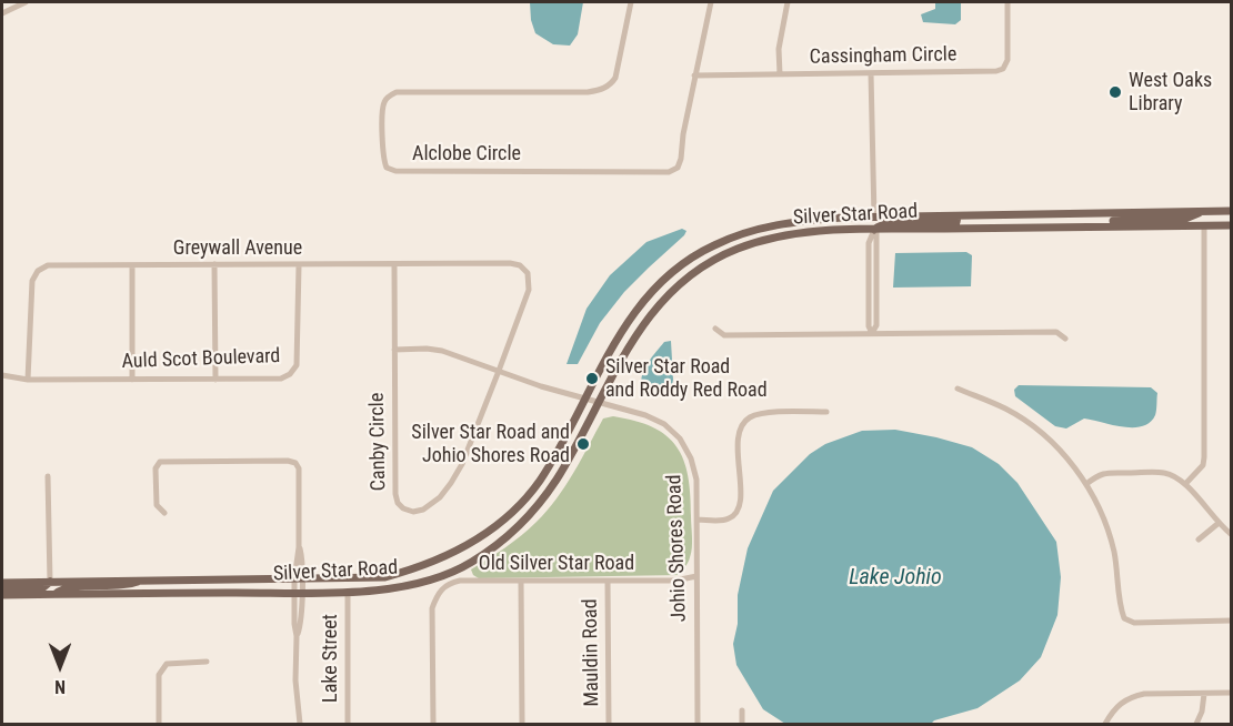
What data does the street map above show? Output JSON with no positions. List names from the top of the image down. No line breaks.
{"streets":{"main road":["Silver Star Road"],"street":["Cassingham Circle","Alclobe Circle","Greywall Avenue","Auld Scot Boulevard","Canby Circle","Johio Shores Road","Old Silver Star Road","Mauldin Road","Lake Street"]},"crossings":[["Cassingham Circle","Alclobe Circle"],["Silver Star Road","Johio Shores Road"],["Silver Star Road","Lake Street"],["Greywall Avenue","Auld Scot Boulevard"],["Greywall Avenue","Canby Circle"],["Canby Circle","Johio Shores Road"],["Johio Shores Road","Old Silver Star Road"],["Old Silver Star Road","Mauldin Road"]],"water":["Lake Johio"],"places":["West Oaks Library","Silver Star Road and Roddy Red Road","Silver Star Road and Johio Shores Road"],"north":"bottom"}
